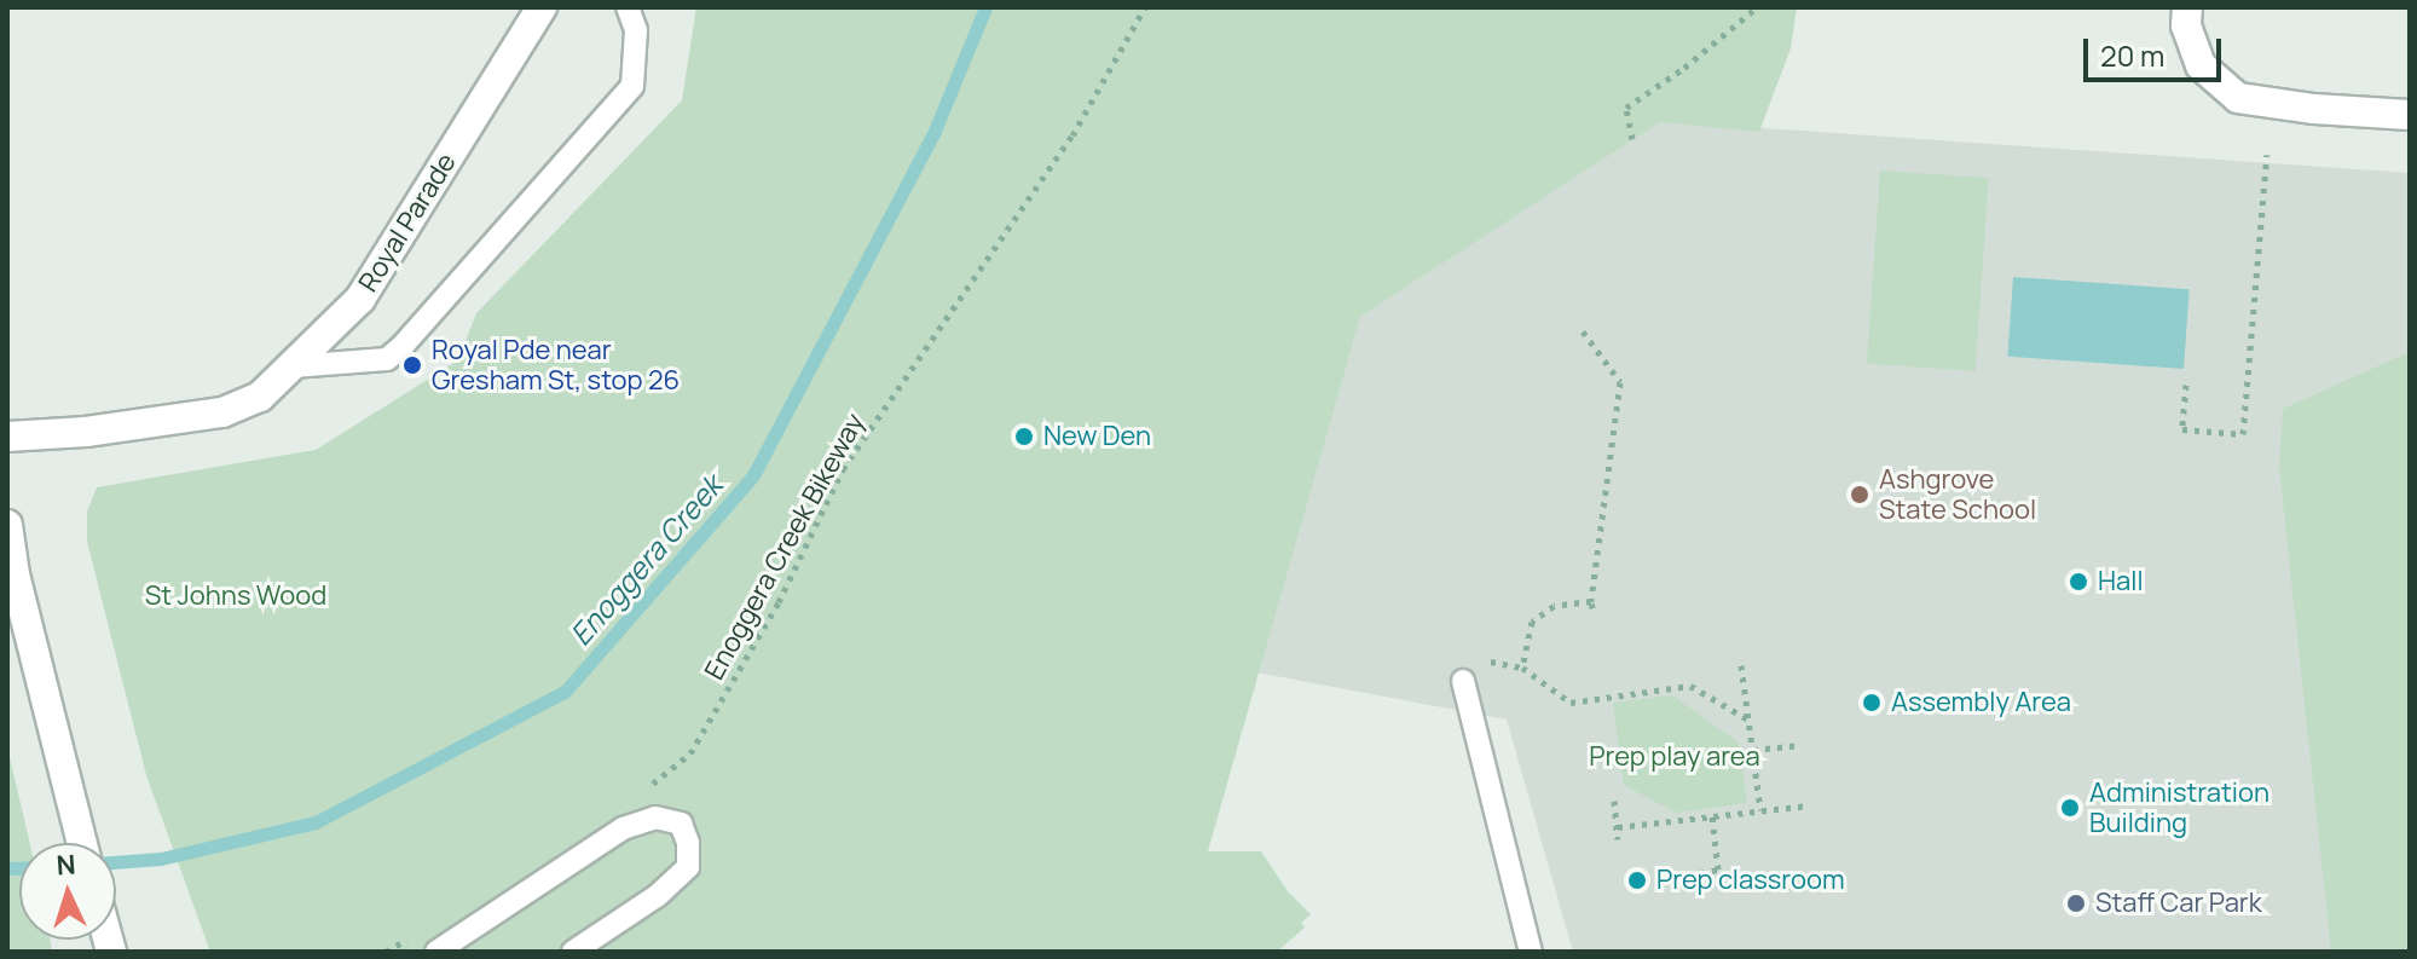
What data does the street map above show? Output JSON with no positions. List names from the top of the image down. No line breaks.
{"streets":{"street":["Royal Parade"],"path":["Enoggera Creek Bikeway"]},"water":["Enoggera Creek"],"parks":["St Johns Wood","Prep play area"],"places":["Royal Pde near Gresham St, stop 26","New Den","Ashgrove State School","Hall","Assembly Area","Administration Building","Prep classroom","Staff Car Park"],"scale_bar":"20 m","north":"top"}
